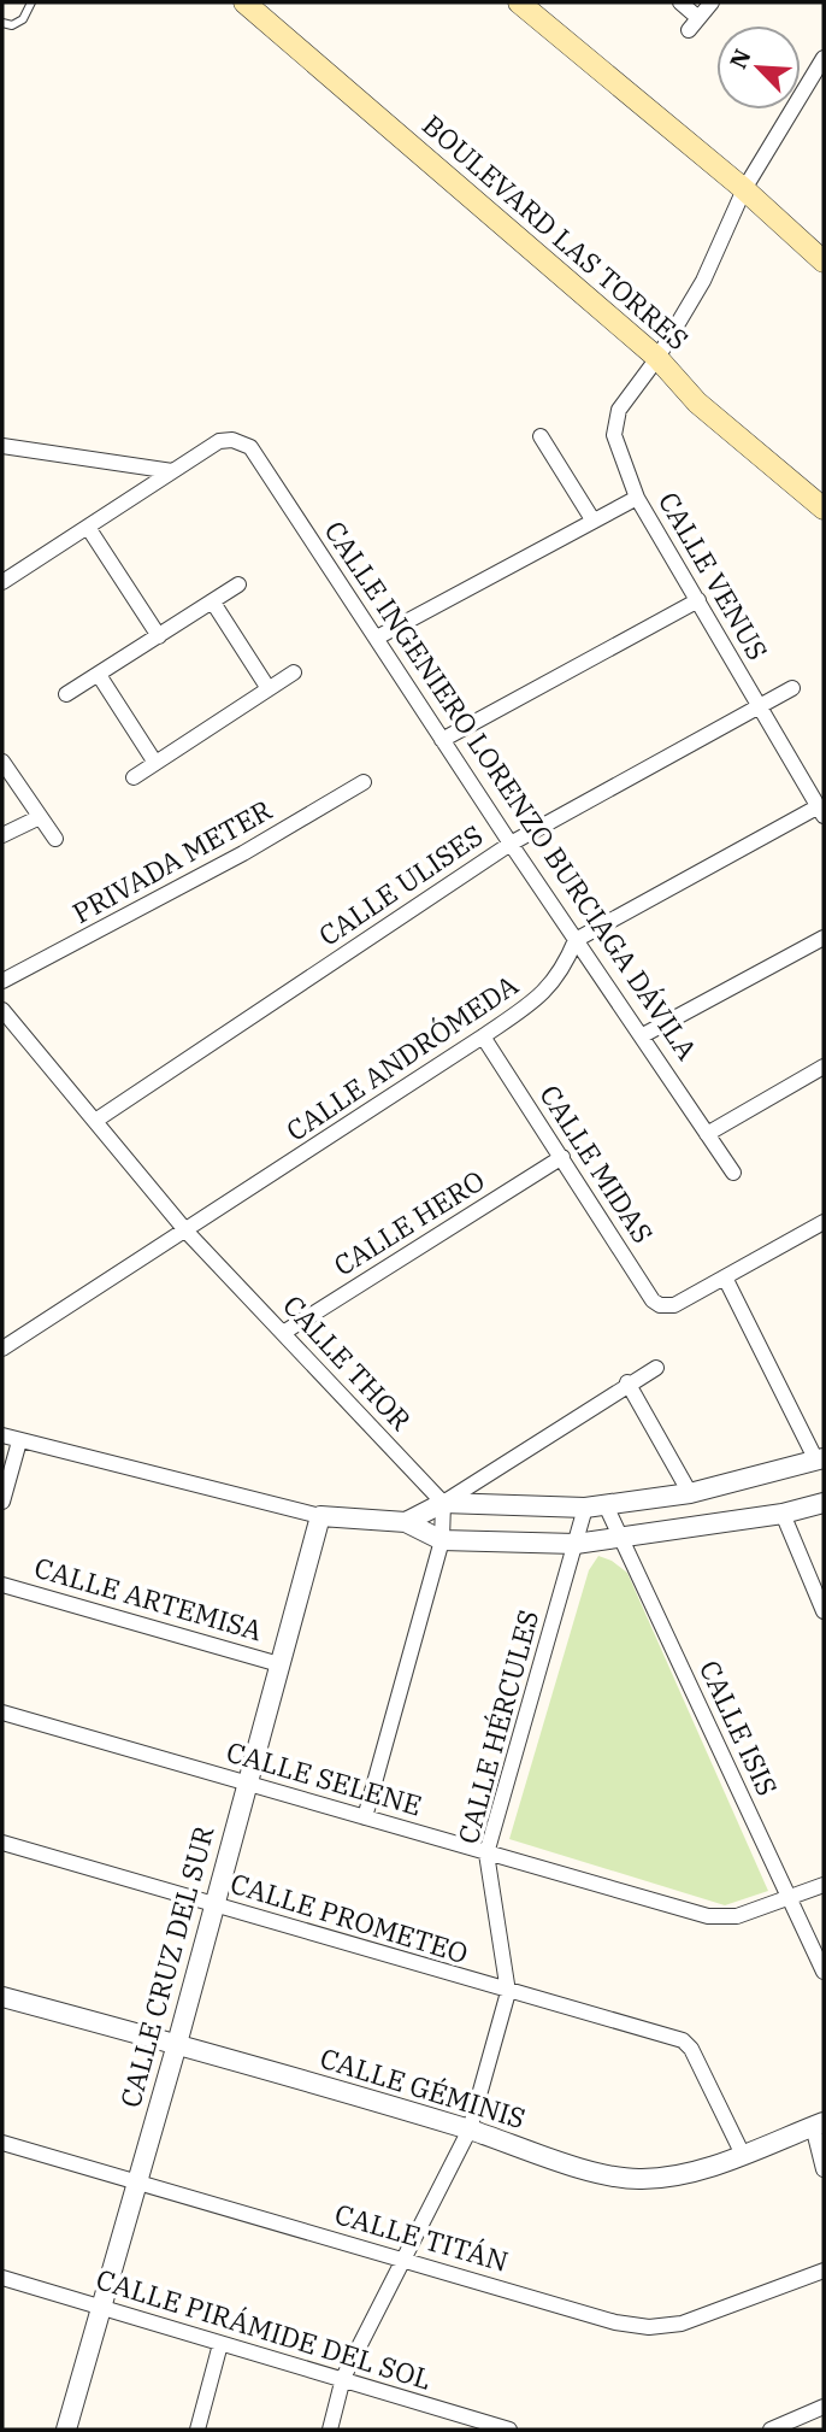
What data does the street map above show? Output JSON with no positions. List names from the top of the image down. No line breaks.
{"streets":{"main road":["BOULEVARD LAS TORRES"],"street":["CALLE VENUS","CALLE INGENIERO LORENZO BURCIAGA DÁVILA","PRIVADA METER","CALLE ULISES","CALLE ANDRÓMEDA","CALLE MIDAS","CALLE HERO","CALLE THOR","CALLE ARTEMISA","CALLE HÉRCULES","CALLE ISIS","CALLE SELENE","CALLE PROMETEO","CALLE CRUZ DEL SUR","CALLE GÉMINIS","CALLE TITÁN","CALLE PIRÁMIDE DEL SOL"]},"crossings":[["BOULEVARD LAS TORRES","CALLE VENUS"],["CALLE VENUS","CALLE ULISES"],["CALLE INGENIERO LORENZO BURCIAGA DÁVILA","CALLE ULISES"],["CALLE INGENIERO LORENZO BURCIAGA DÁVILA","CALLE ANDRÓMEDA"],["CALLE ULISES","CALLE THOR"],["CALLE ANDRÓMEDA","CALLE MIDAS"],["CALLE ANDRÓMEDA","CALLE THOR"],["CALLE MIDAS","CALLE HERO"],["CALLE HERO","CALLE THOR"],["CALLE ARTEMISA","CALLE CRUZ DEL SUR"],["CALLE HÉRCULES","CALLE SELENE"],["CALLE HÉRCULES","CALLE PROMETEO"],["CALLE HÉRCULES","CALLE GÉMINIS"],["CALLE HÉRCULES","CALLE TITÁN"],["CALLE HÉRCULES","CALLE PIRÁMIDE DEL SOL"],["CALLE ISIS","CALLE SELENE"],["CALLE SELENE","CALLE CRUZ DEL SUR"],["CALLE PROMETEO","CALLE CRUZ DEL SUR"],["CALLE PROMETEO","CALLE GÉMINIS"],["CALLE CRUZ DEL SUR","CALLE GÉMINIS"],["CALLE CRUZ DEL SUR","CALLE TITÁN"],["CALLE CRUZ DEL SUR","CALLE PIRÁMIDE DEL SOL"]],"north":"top left"}
